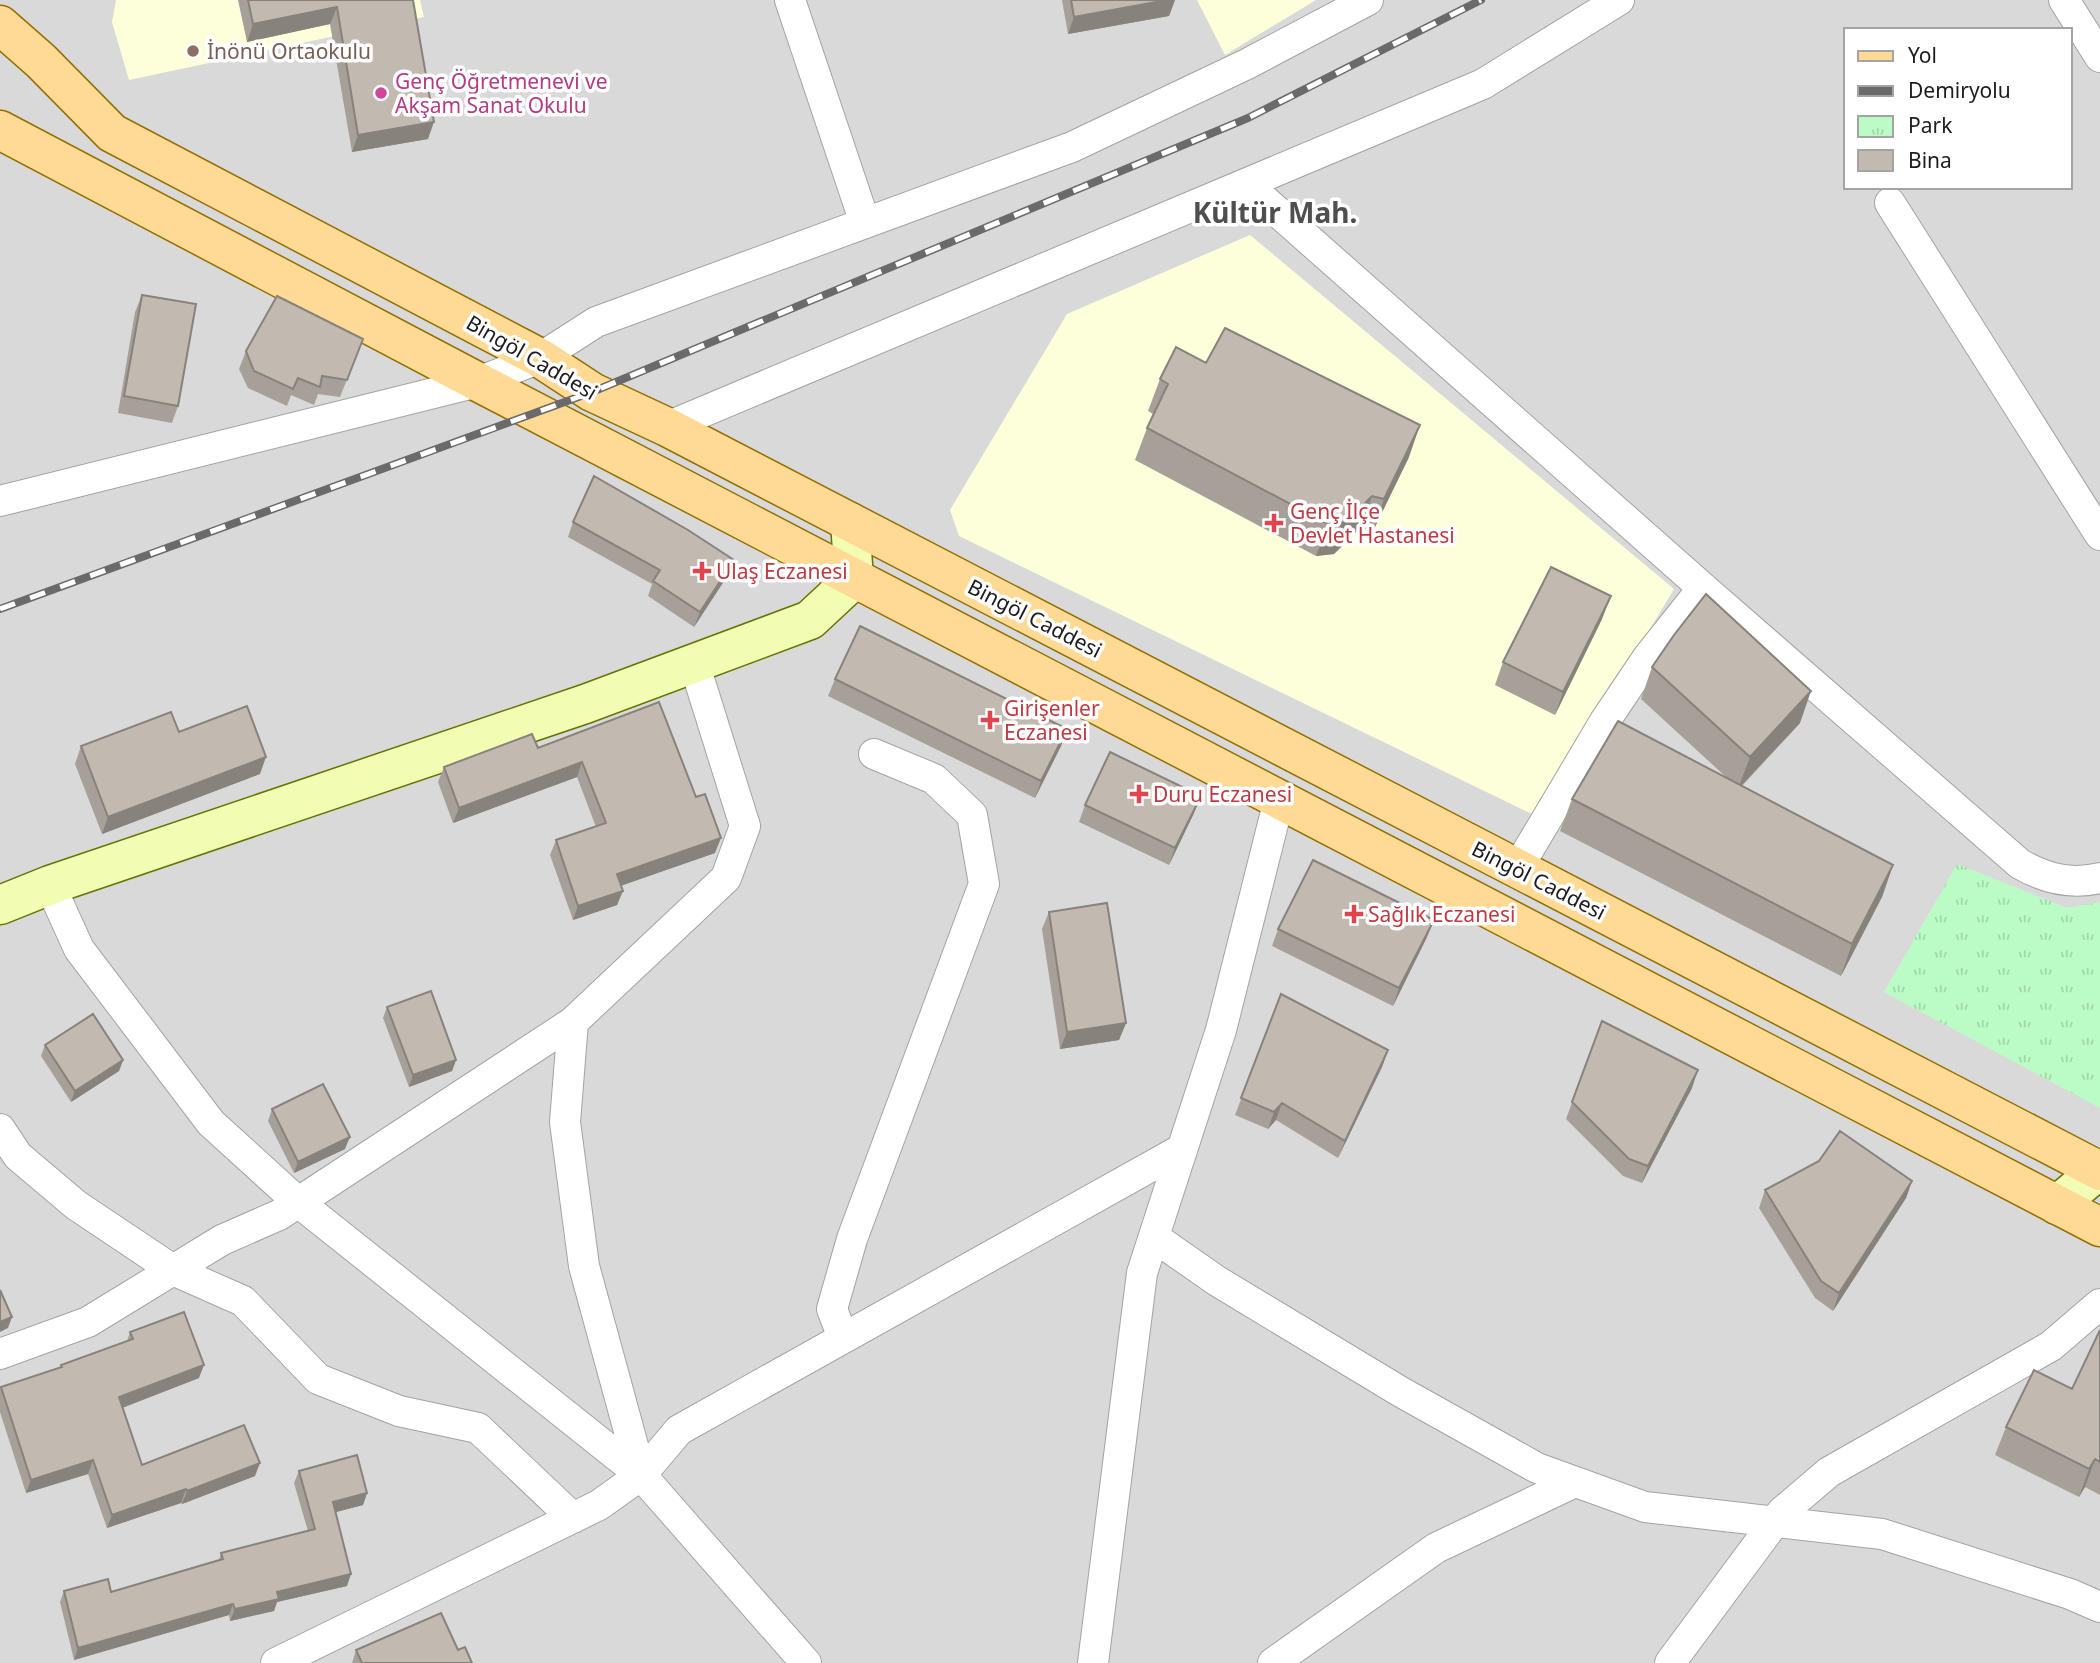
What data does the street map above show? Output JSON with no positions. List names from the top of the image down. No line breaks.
{"streets":{"main road":["Bingöl Caddesi"]},"districts":["Kültür Mah."],"places":{"other":["İnönü Ortaokulu","Genç Öğretmenevi ve Akşam Sanat Okulu"],"health":["Genç İlçe Devlet Hastanesi","Ulaş Eczanesi","Girişenler Eczanesi","Duru Eczanesi","Sağlık Eczanesi"]},"legend":["Yol","Demiryolu","Park","Bina"]}
